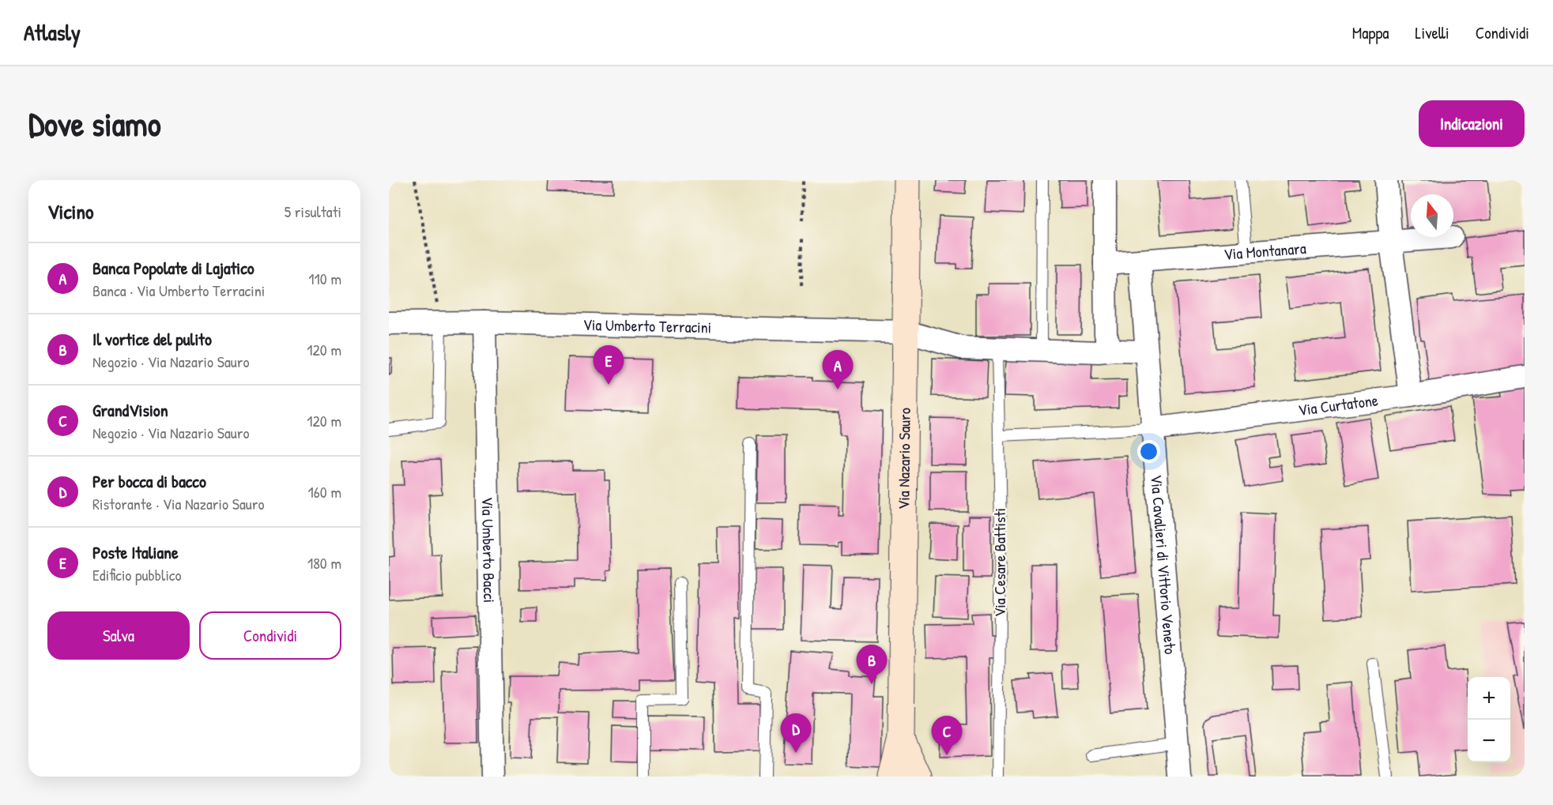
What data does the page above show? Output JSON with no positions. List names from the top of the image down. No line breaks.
{"streets":{"main road":["Via Nazario Sauro"],"street":["Via Montanara","Via Umberto Terracini","Via Curtatone","Via Umberto Bacci","Via Cavalieri di Vittorio Veneto"],"lane":["Via Cesare Battisti"]},"crossings":[["Via Montanara","Via Cavalieri di Vittorio Veneto"],["Via Umberto Terracini","Via Nazario Sauro"],["Via Umberto Terracini","Via Umberto Bacci"],["Via Curtatone","Via Cavalieri di Vittorio Veneto"]],"north":"top","page":{"header":"Atlasly","nav":["Mappa","Livelli","Condividi"],"buttons":["Indicazioni",["Salva","Condividi"]],"title":"Dove siamo","heading":["Vicino","5 risultati"],"list":[{"mark":"A","name":"Banca Popolate di Lajatico","note":"Banca · Via Umberto Terracini","value":"110 m"},{"mark":"B","name":"Il vortice del pulito","note":"Negozio · Via Nazario Sauro","value":"120 m"},{"mark":"C","name":"GrandVision","note":"Negozio · Via Nazario Sauro","value":"120 m"},{"mark":"D","name":"Per bocca di bacco","note":"Ristorante · Via Nazario Sauro","value":"160 m"},{"mark":"E","name":"Poste Italiane","note":"Edificio pubblico","value":"180 m"}],"pins":["E","A","B","D","C"],"map_buttons":["+","−"]}}
